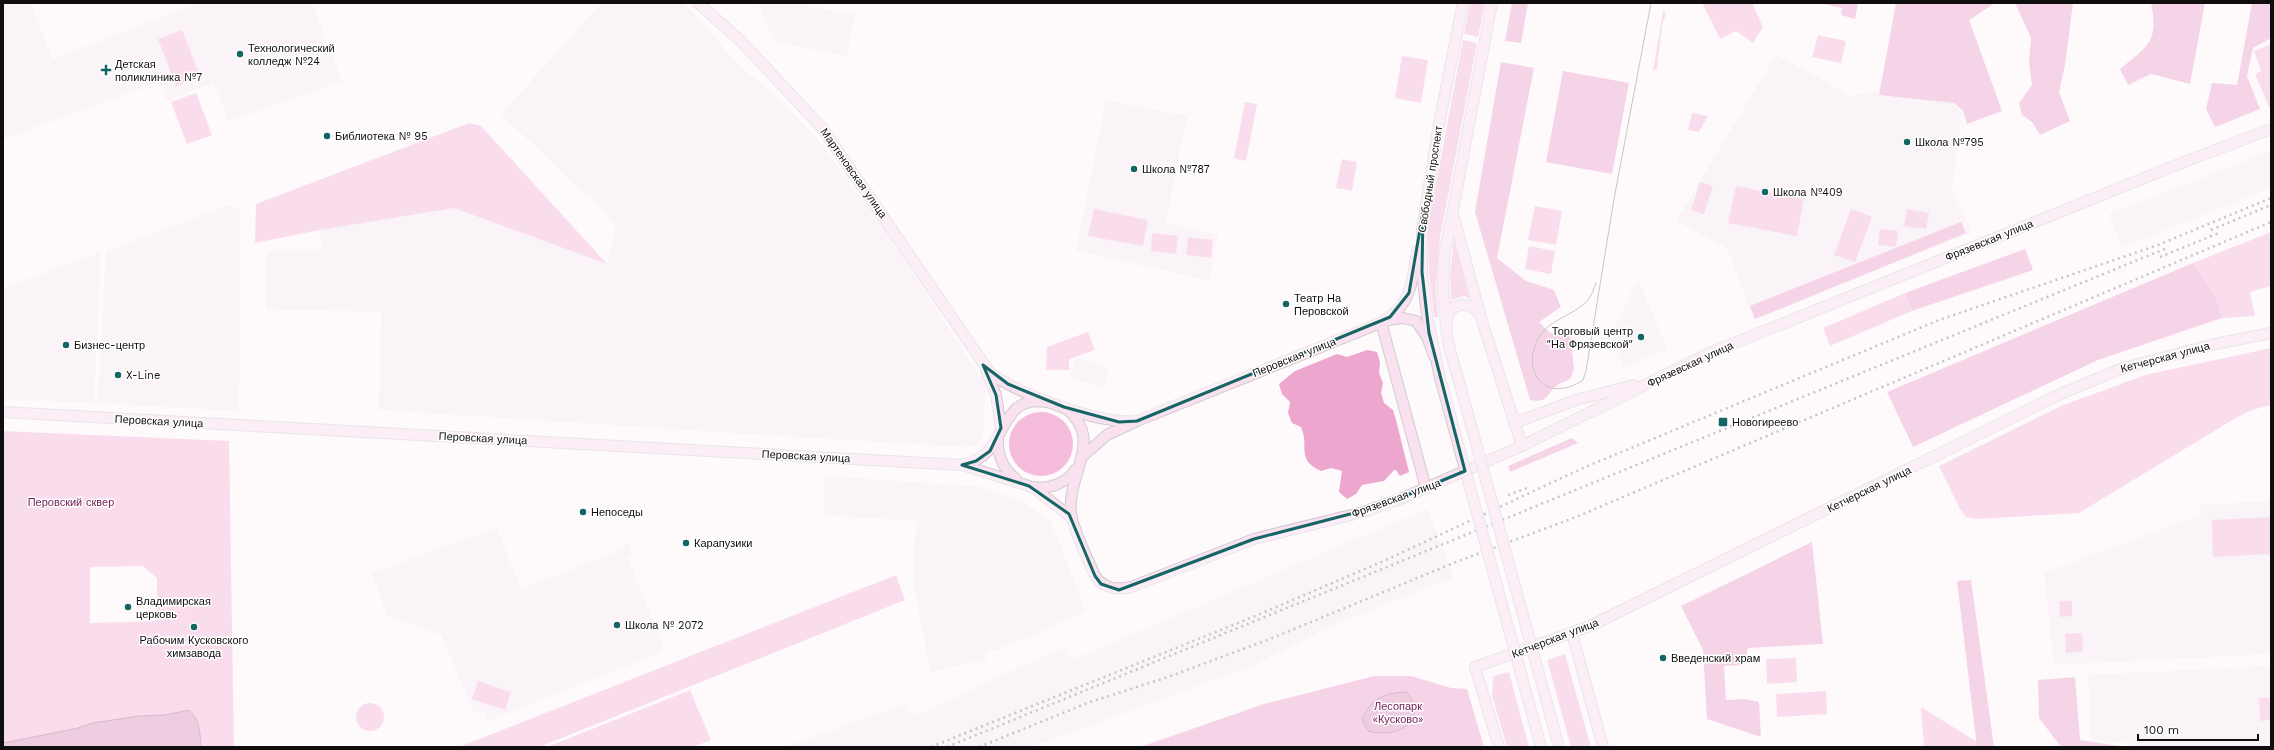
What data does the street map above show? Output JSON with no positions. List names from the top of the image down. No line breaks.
{"streets":{"main road":["Мартеновская улица","Свободный проспект","Фрязевская улица","Перовская улица","Кетчерская улица"]},"crossings":[["Свободный проспект","Перовская улица"]],"parks":["Перовский сквер","Лесопарк «Кусково»"],"places":{"other":["Технологический колледж №24","Библиотека № 95","Школа №795","Школа №787","Школа №409","Театр На Перовской","Торговый центр \"На Фрязевской\"","Бизнес-центр","X-Line","Непоседы","Карапузики","Владимирская церковь","Школа № 2072","Рабочим Кусковского химзавода","Введенский храм"],"health":["Детская поликлиника №7"],"transit":["Новогиреево"]},"scale_bar":"100 m"}
